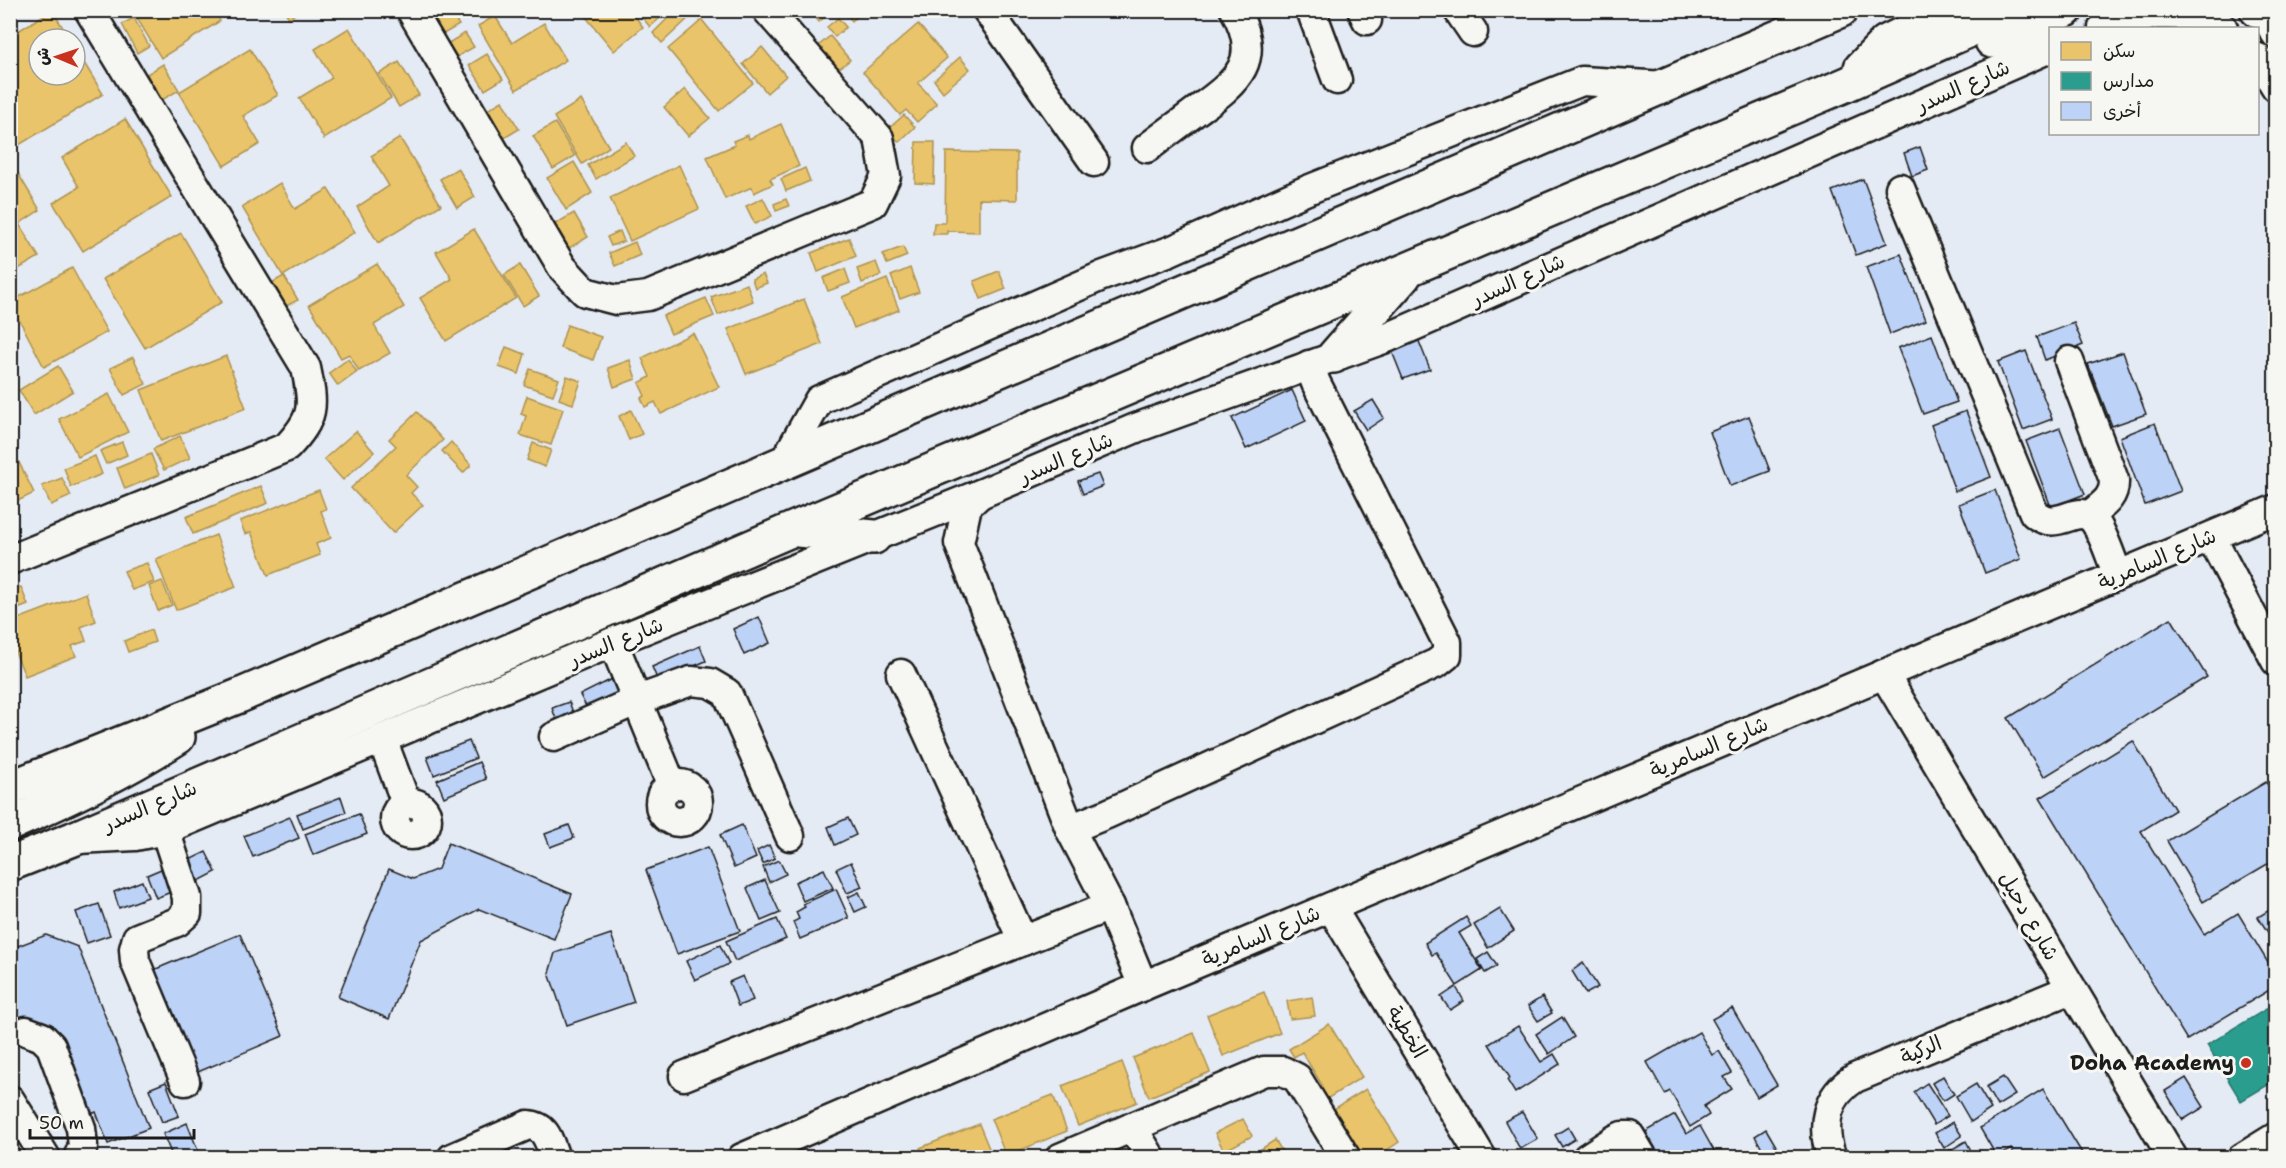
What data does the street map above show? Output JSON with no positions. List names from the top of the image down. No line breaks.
{"streets":{"main road":["شارع السدر"],"street":["شارع السامرية","شارع دحيل","الخطية","الركية"]},"crossings":[["شارع السامرية","شارع دحيل"],["شارع السامرية","الخطية"],["شارع دحيل","الركية"]],"places":["Doha Academy"],"legend":["سكن","مدارس","أخرى"],"scale_bar":"50 m","north":"left"}
